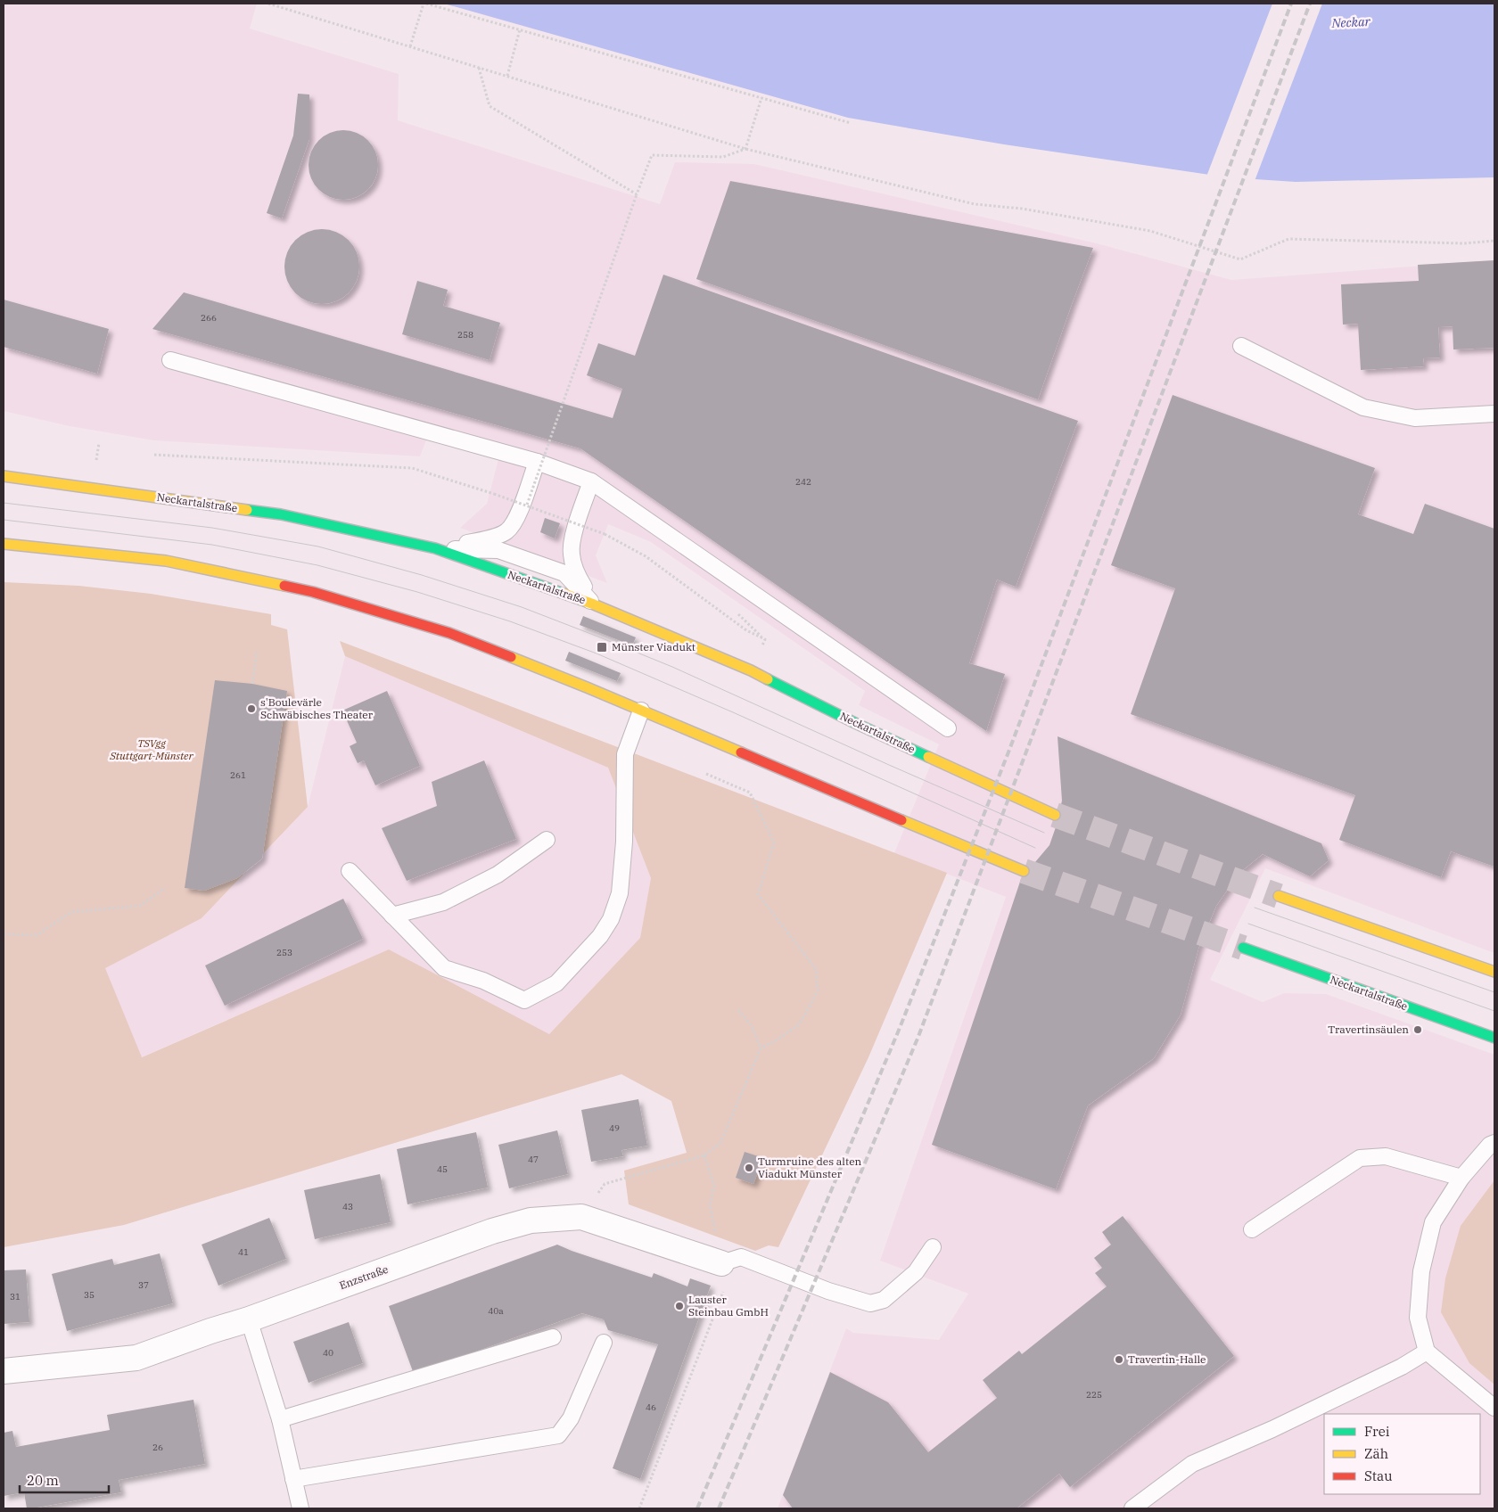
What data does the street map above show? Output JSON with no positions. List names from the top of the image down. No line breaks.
{"streets":{"main road":["Neckartalstraße"],"street":["Enzstraße"]},"water":["Neckar"],"parks":["TSVgg Stuttgart-Münster"],"places":{"transit":["Münster Viadukt"],"other":["s'Boulevärle Schwäbisches Theater","Travertinsäulen","Turmruine des alten Viadukt Münster","Lauster Steinbau GmbH","Travertin-Halle"]},"house_numbers":["266","258","242","261","253","49","47","45","43","41","37","35","31","40a","40","225","46","26"],"legend":["Frei","Zäh","Stau"],"scale_bar":"20 m"}
